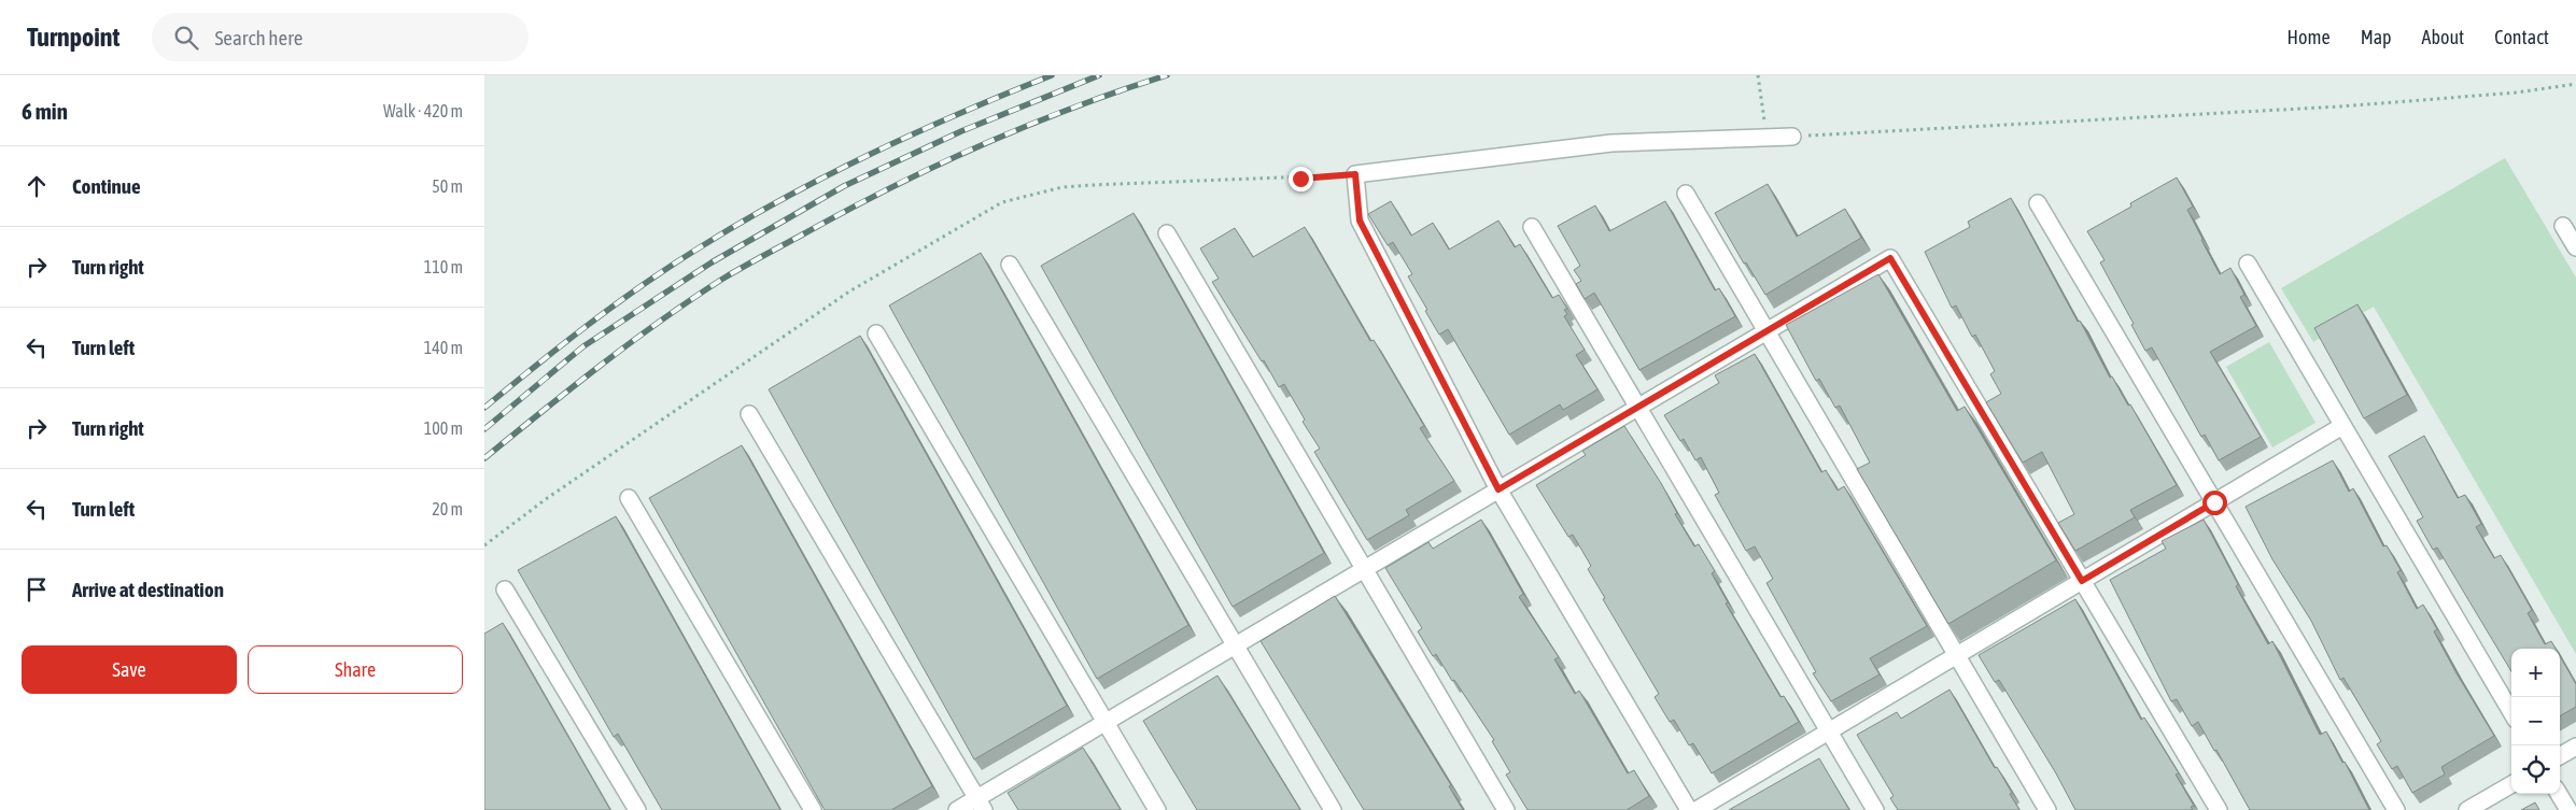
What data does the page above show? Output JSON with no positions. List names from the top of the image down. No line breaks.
{"page":{"header":"Turnpoint","search":"Search here","nav":["Home","Map","About","Contact"],"heading":["6 min","Walk · 420 m"],"list":[["Continue","50 m"],["Turn right","110 m"],["Turn left","140 m"],["Turn right","100 m"],["Turn left","20 m"],"Arrive at destination"],"buttons":["Save","Share"],"map_buttons":["+","−"]}}
